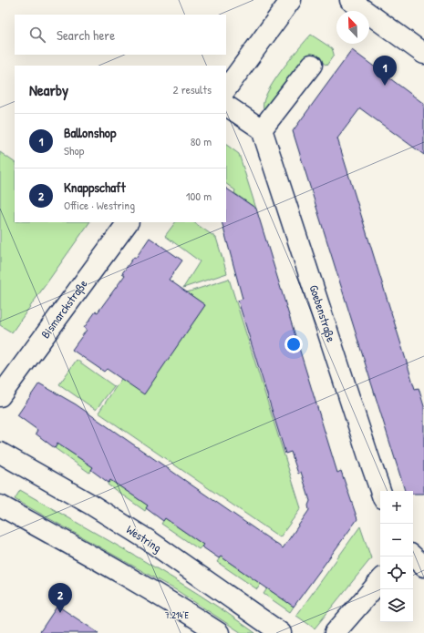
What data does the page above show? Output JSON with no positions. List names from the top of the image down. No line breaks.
{"streets":{"street":["Bismarckstraße","Goebenstraße","Westring"]},"north":"top left","page":{"search":"Search here","pins":["1","2"],"heading":["Nearby","2 results"],"list":[{"mark":"1","name":"Ballonshop","note":"Shop","value":"80 m"},{"mark":"2","name":"Knappschaft","note":"Office · Westring","value":"100 m"}],"map_buttons":["+","−"]},"coordinates":["7.214°E"]}
